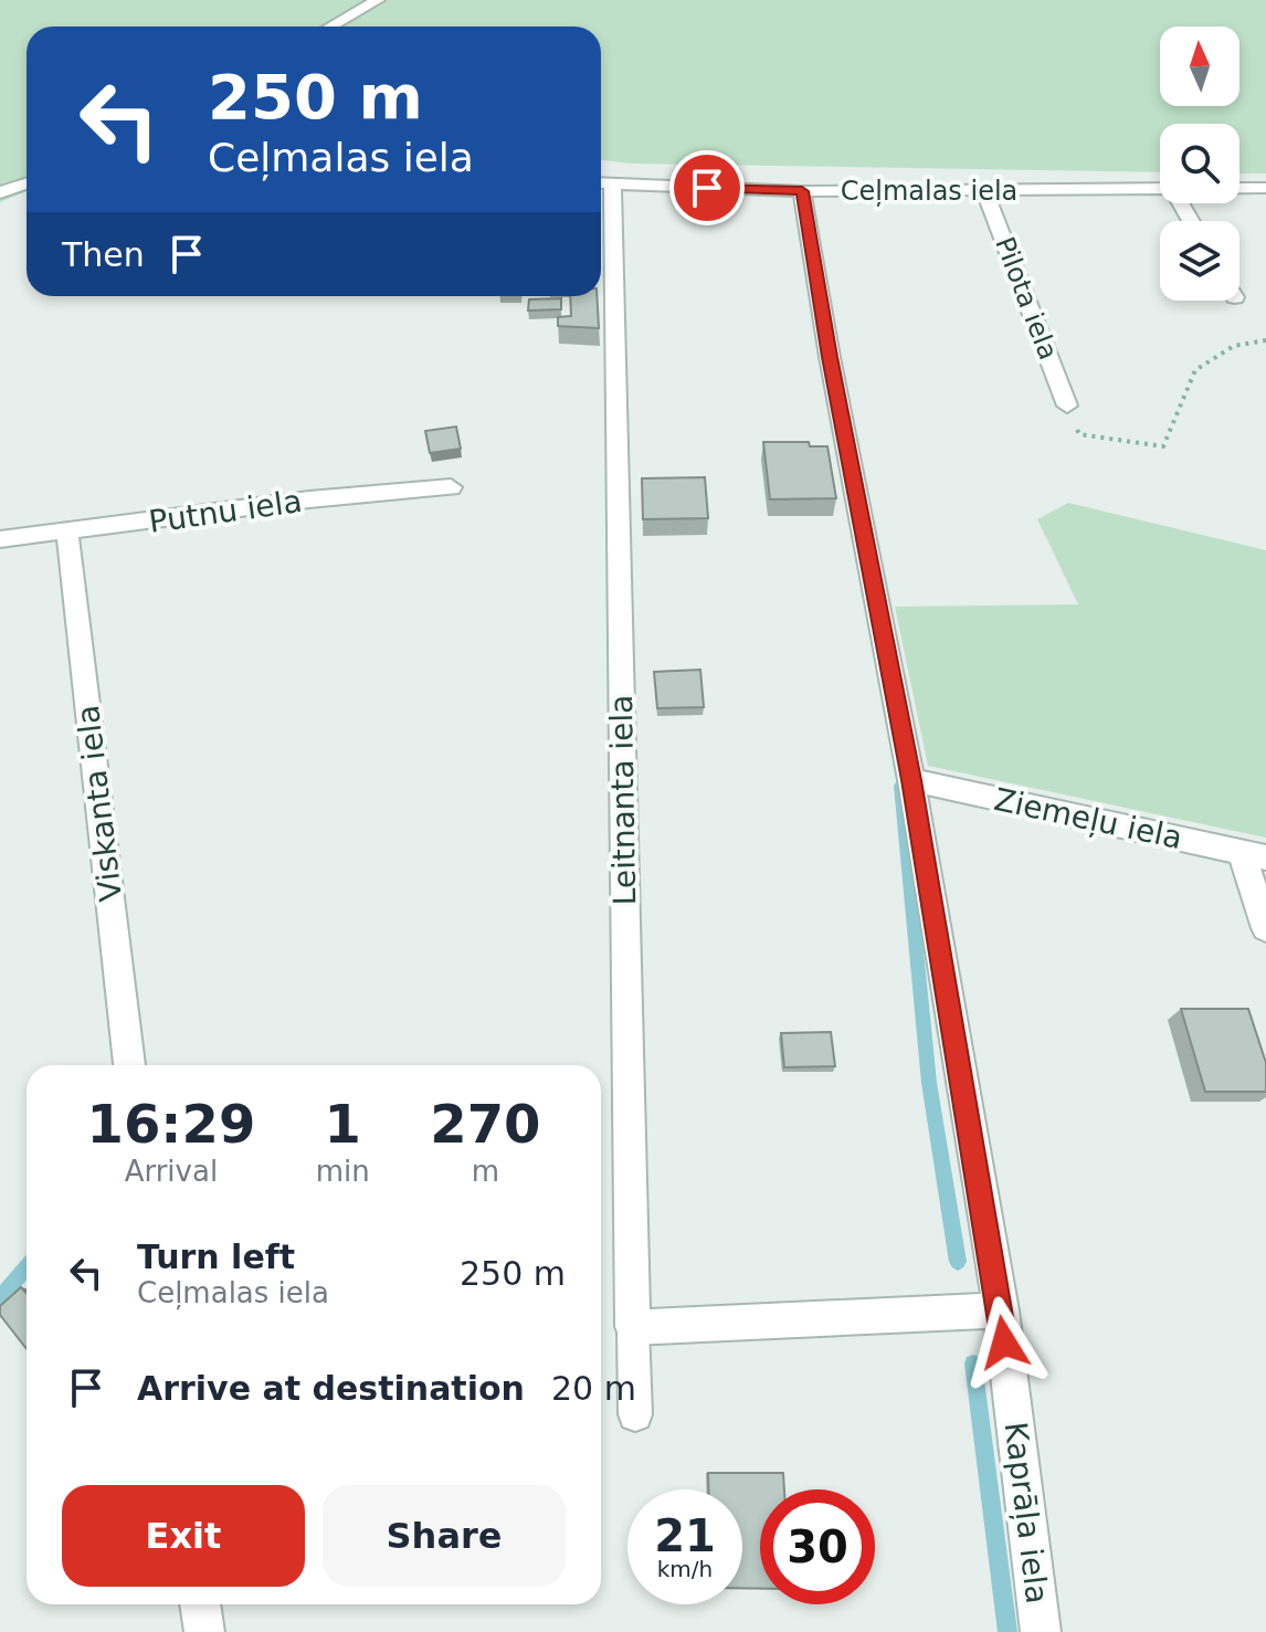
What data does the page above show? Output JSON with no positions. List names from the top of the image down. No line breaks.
{"streets":{"street":["Ceļmalas iela","Pilota iela","Putnu iela","Leitnanta iela","Viskanta iela","Ziemeļu iela","Kaprāļa iela"]},"crossings":[["Ceļmalas iela","Pilota iela"],["Ceļmalas iela","Leitnanta iela"],["Ceļmalas iela","Kaprāļa iela"],["Putnu iela","Viskanta iela"],["Ziemeļu iela","Kaprāļa iela"]],"north":"top","page":{"turn":["250 m","Ceļmalas iela"],"then":"Then","eta":["16:29","Arrival","1","min","270","m"],"list":[{"name":"Turn left","note":"Ceļmalas iela","value":"250 m"},{"name":"Arrive at destination","value":"20 m"}],"buttons":["Exit","Share"],"speed":"21 km/h","limit":"30"}}
